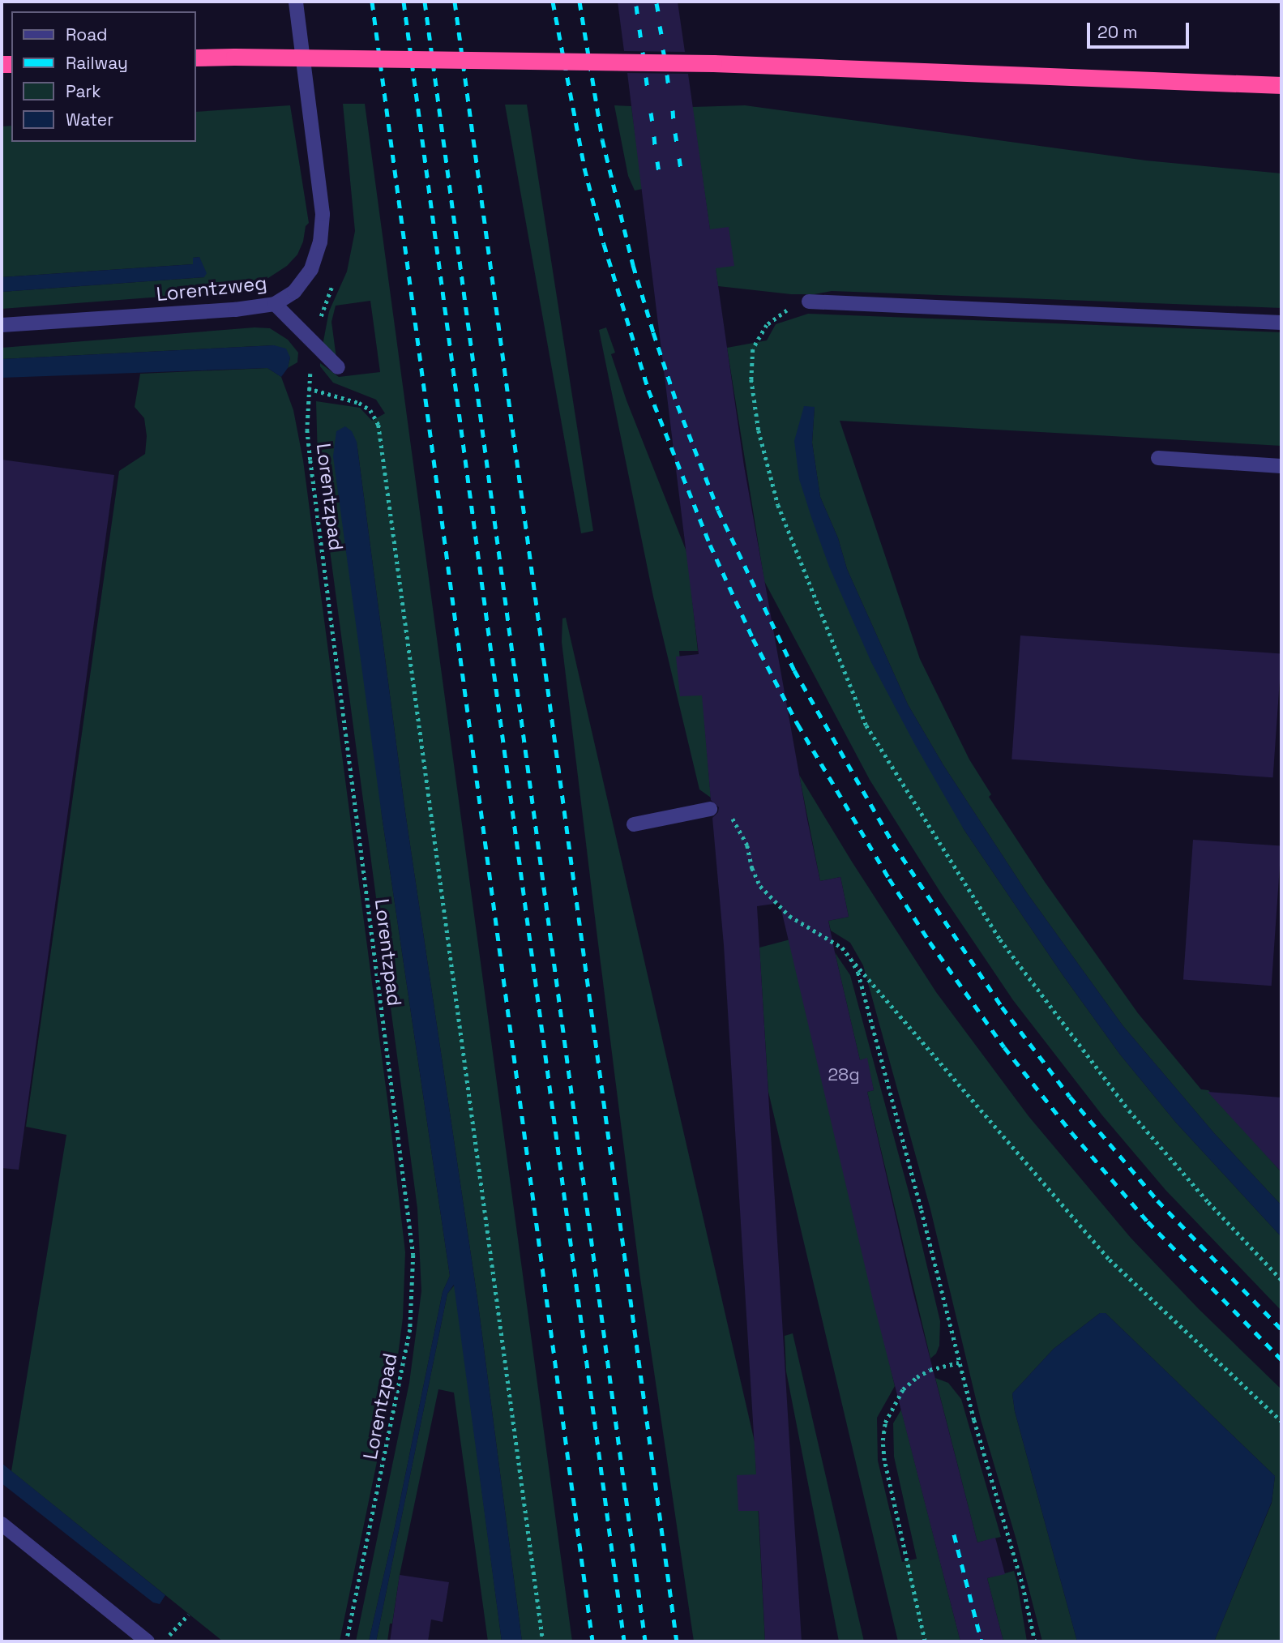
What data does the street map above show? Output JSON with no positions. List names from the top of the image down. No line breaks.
{"streets":{"street":["Lorentzweg"],"path":["Lorentzpad"]},"house_numbers":["28g"],"legend":["Road","Railway","Park","Water"],"scale_bar":"20 m"}
